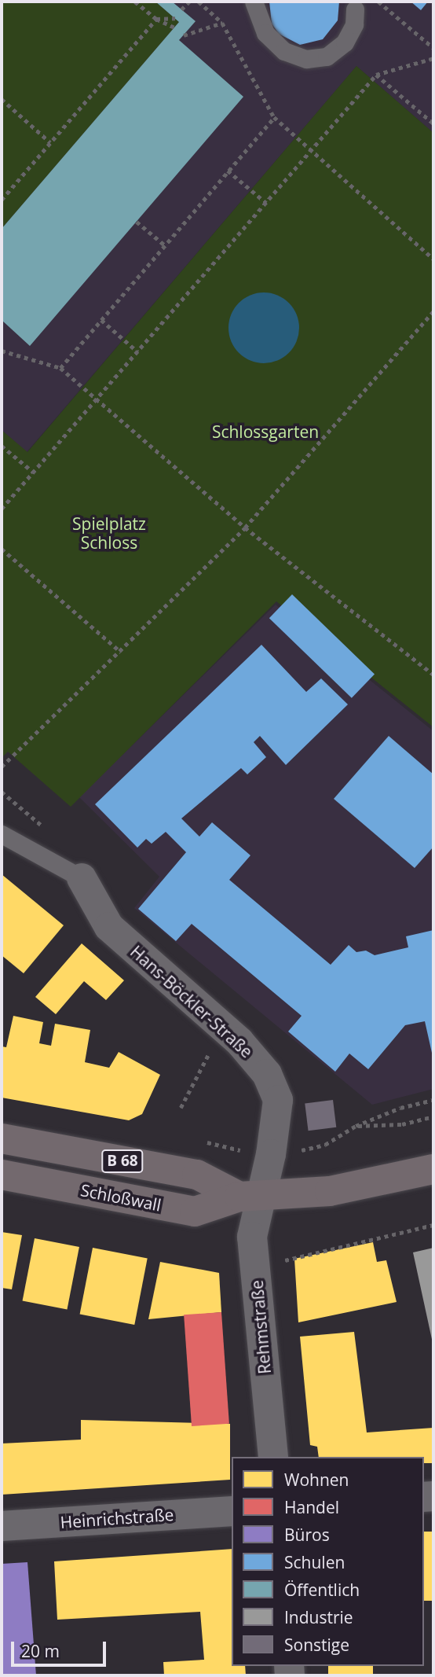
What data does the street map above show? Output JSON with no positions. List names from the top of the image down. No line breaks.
{"streets":{"main road":["B 68","Schloßwall"],"street":["Hans-Böckler-Straße","Rehmstraße","Heinrichstraße"]},"crossings":[["Hans-Böckler-Straße","B 68"],["Hans-Böckler-Straße","Schloßwall"],["Hans-Böckler-Straße","Rehmstraße"],["B 68","Schloßwall"],["B 68","Rehmstraße"],["Schloßwall","Rehmstraße"]],"parks":["Schlossgarten","Spielplatz Schloss"],"legend":["Wohnen","Handel","Büros","Schulen","Öffentlich","Industrie","Sonstige"],"scale_bar":"20 m"}
